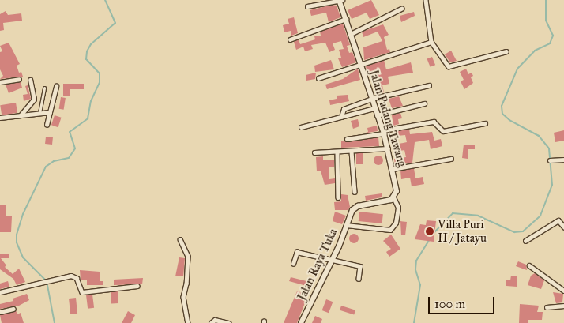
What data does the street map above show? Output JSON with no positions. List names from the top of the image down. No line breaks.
{"streets":{"street":["Jalan Padang Tawang","Jalan Raya Tuka"]},"crossings":[["Jalan Padang Tawang","Jalan Raya Tuka"]],"places":["Villa Puri II / Jatayu"],"scale_bar":"100 m"}
